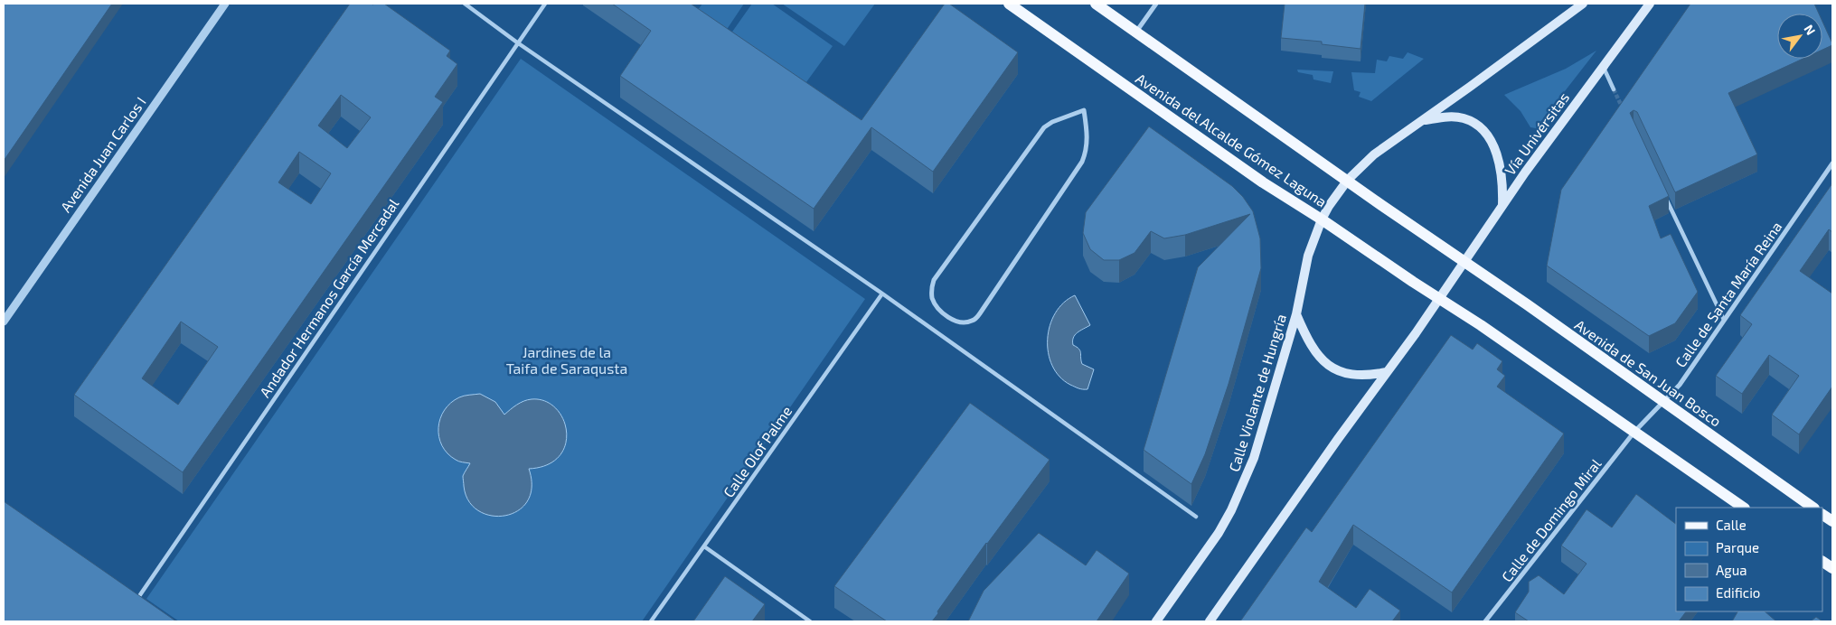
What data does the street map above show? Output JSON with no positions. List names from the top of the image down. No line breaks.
{"streets":{"main road":["Vía Univérsitas","Avenida del Alcalde Gómez Laguna","Avenida de San Juan Bosco","Calle Violante de Hungría"],"street":["Avenida Juan Carlos I","Calle de Santa María Reina","Andador Hermanos García Mercadal","Calle Olof Palme","Calle de Domingo Miral"]},"crossings":[["Vía Univérsitas","Avenida del Alcalde Gómez Laguna"],["Vía Univérsitas","Avenida de San Juan Bosco"],["Avenida del Alcalde Gómez Laguna","Calle Violante de Hungría"],["Calle de Santa María Reina","Avenida de San Juan Bosco"],["Calle de Santa María Reina","Calle de Domingo Miral"]],"parks":["Jardines de la Taifa de Saraqusta"],"legend":["Calle","Parque","Agua","Edificio"],"north":"top right"}
